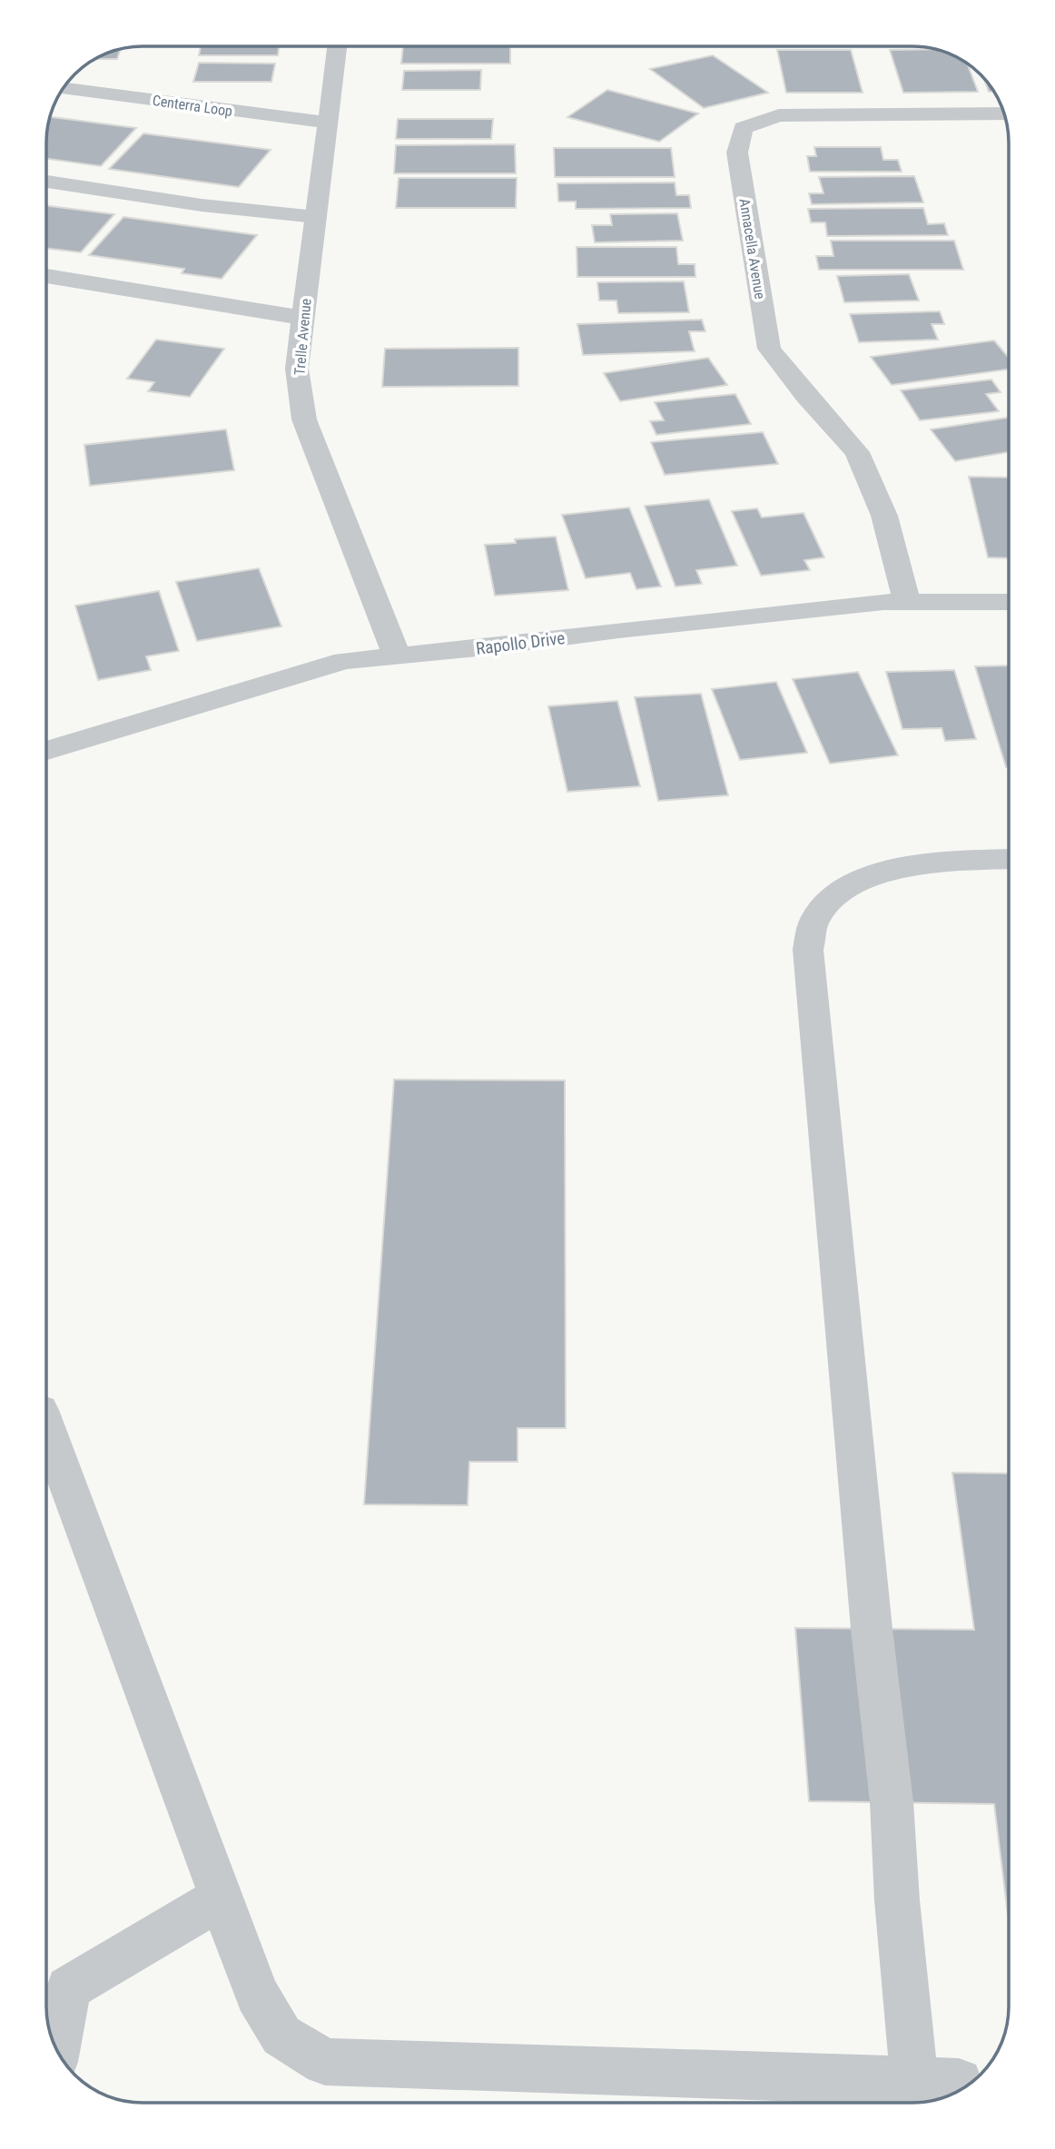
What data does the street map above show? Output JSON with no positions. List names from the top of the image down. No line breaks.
{"streets":{"street":["Centerra Loop","Annacella Avenue","Trelle Avenue","Rapollo Drive"]},"crossings":[["Centerra Loop","Trelle Avenue"],["Annacella Avenue","Rapollo Drive"],["Trelle Avenue","Rapollo Drive"]]}
